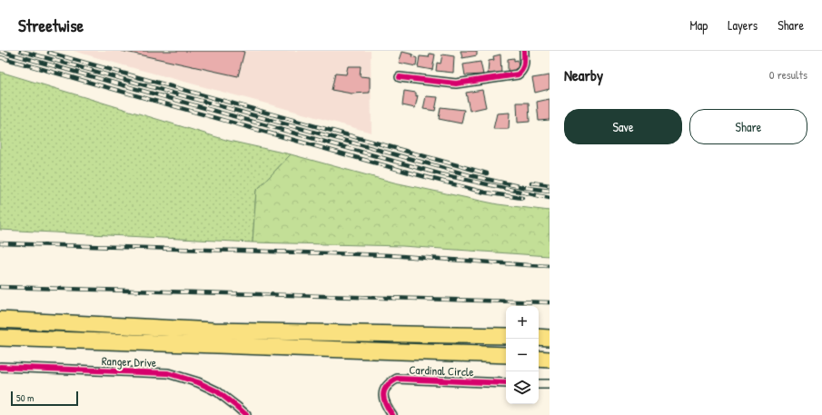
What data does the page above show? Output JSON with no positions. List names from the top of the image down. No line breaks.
{"streets":{"street":["Ranger Drive","Cardinal Circle"]},"scale_bar":"50 m","page":{"header":"Streetwise","nav":["Map","Layers","Share"],"heading":["Nearby","0 results"],"buttons":["Save","Share"],"map_buttons":["+","−"],"scale":"50 m"}}
